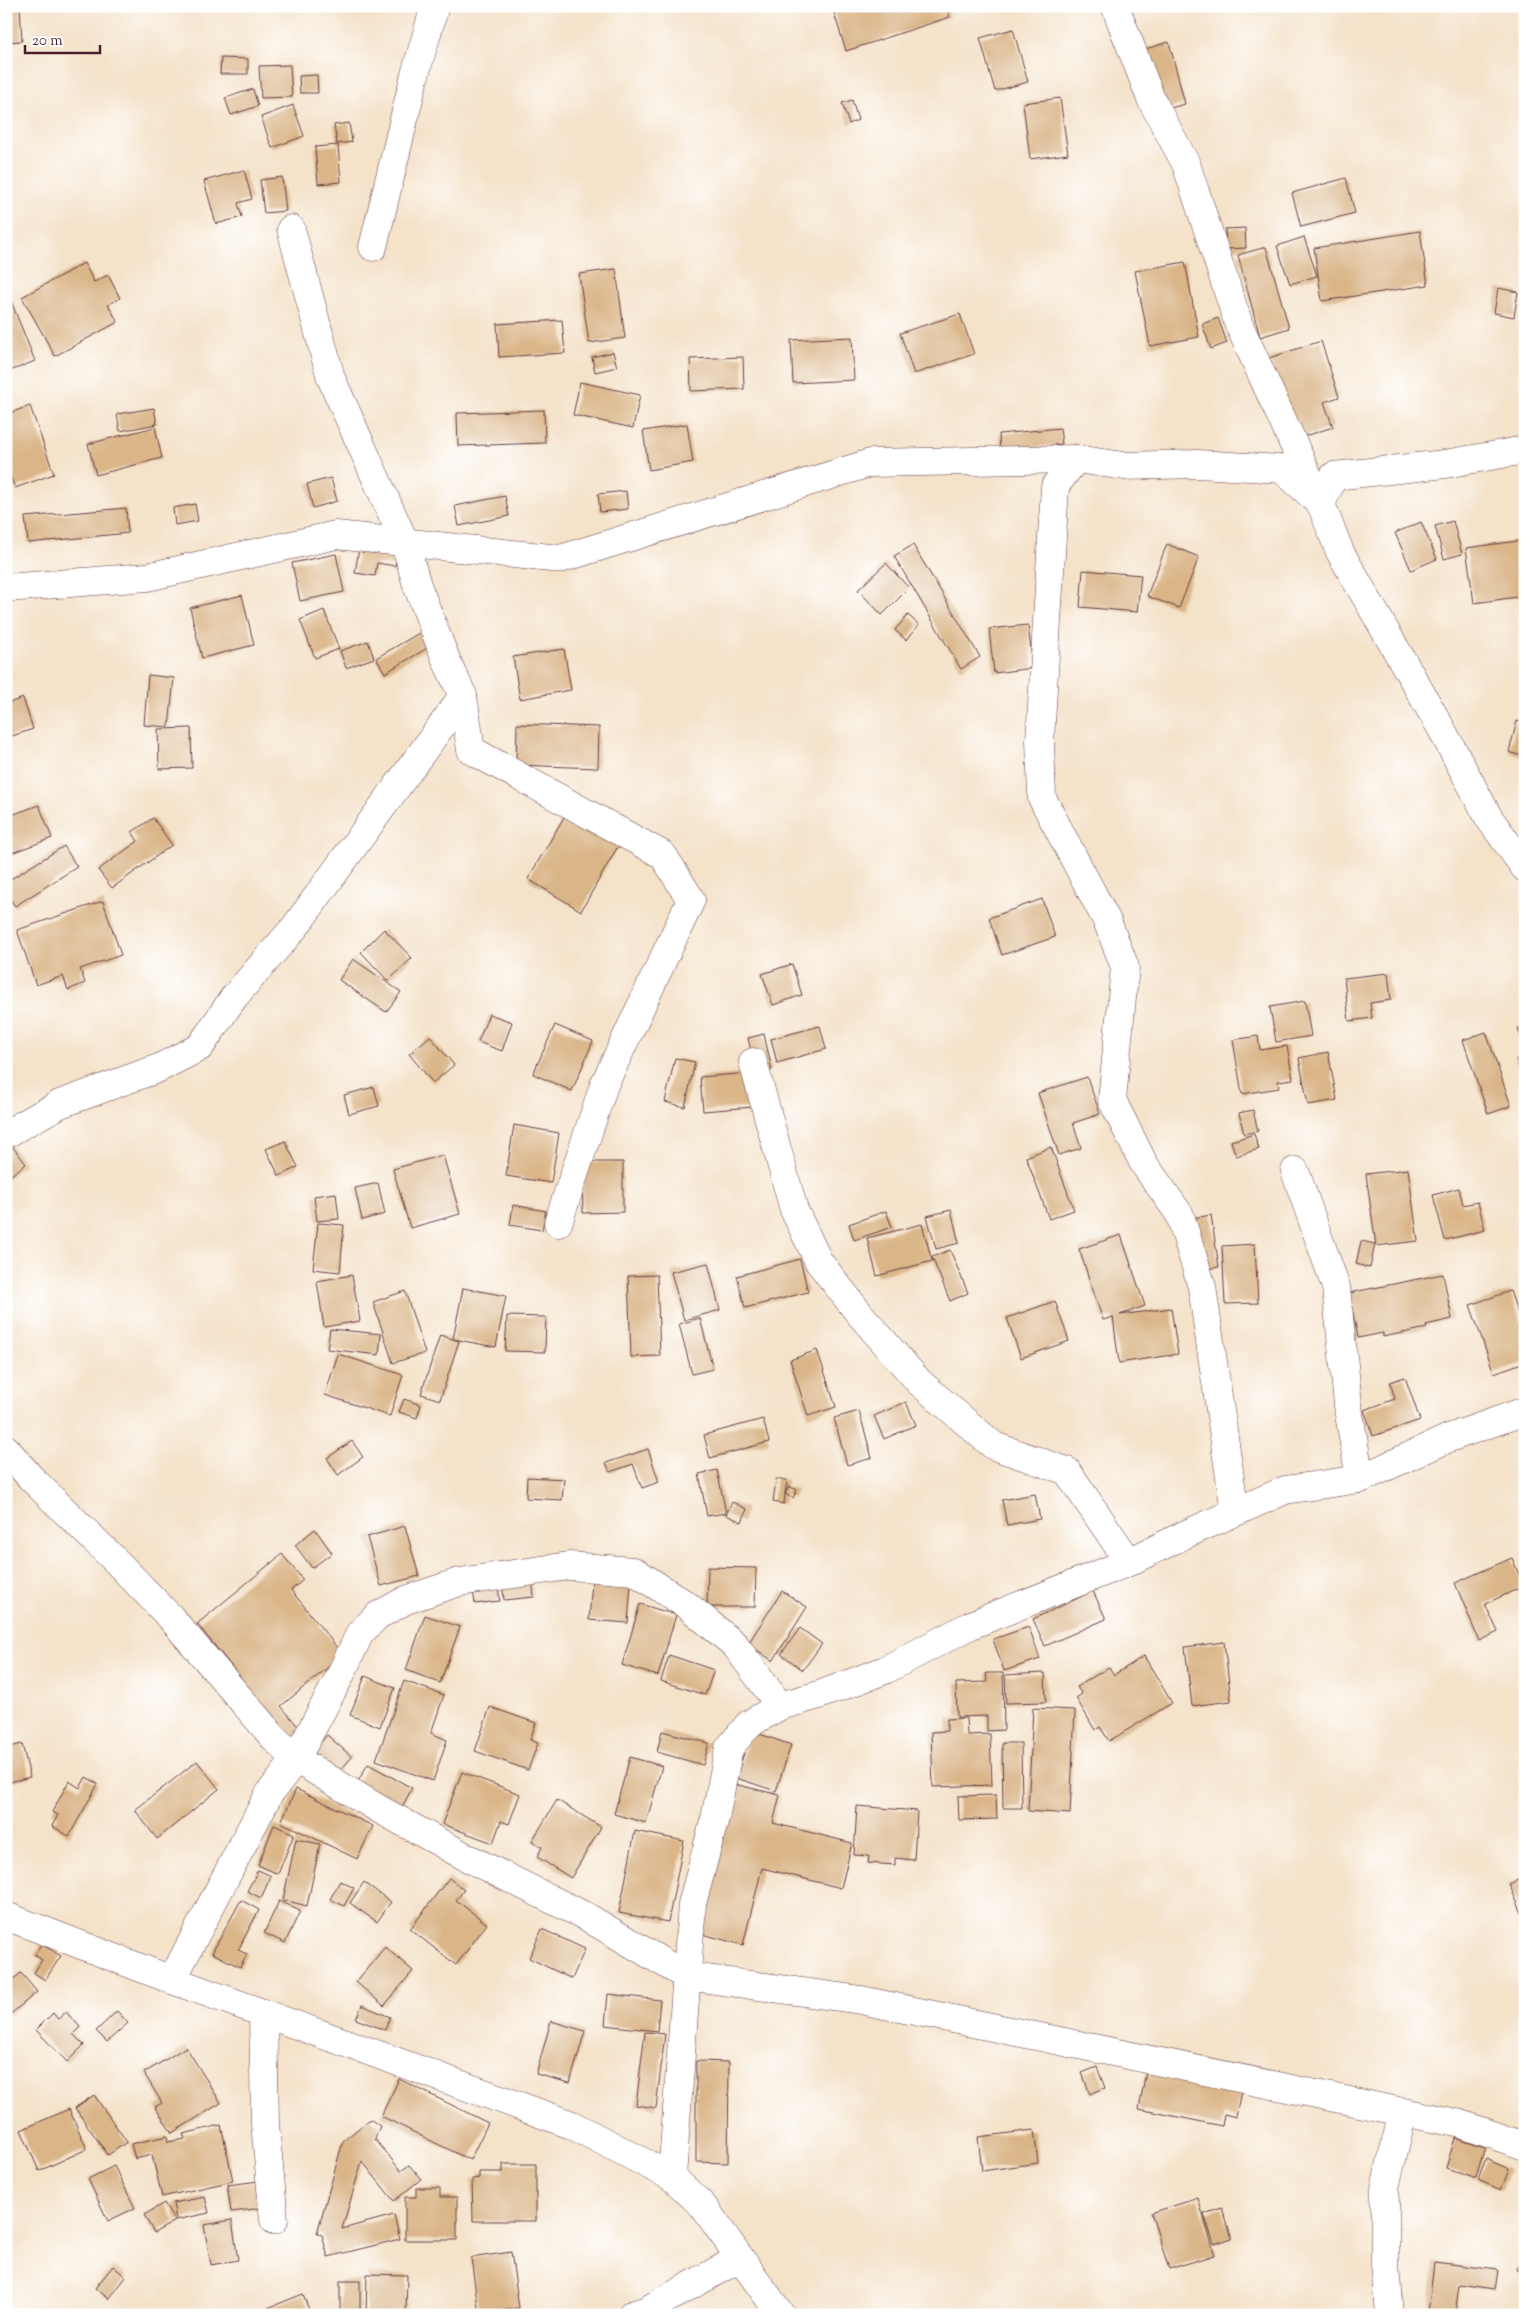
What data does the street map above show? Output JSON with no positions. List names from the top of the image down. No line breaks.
{"scale_bar":"20 m"}
